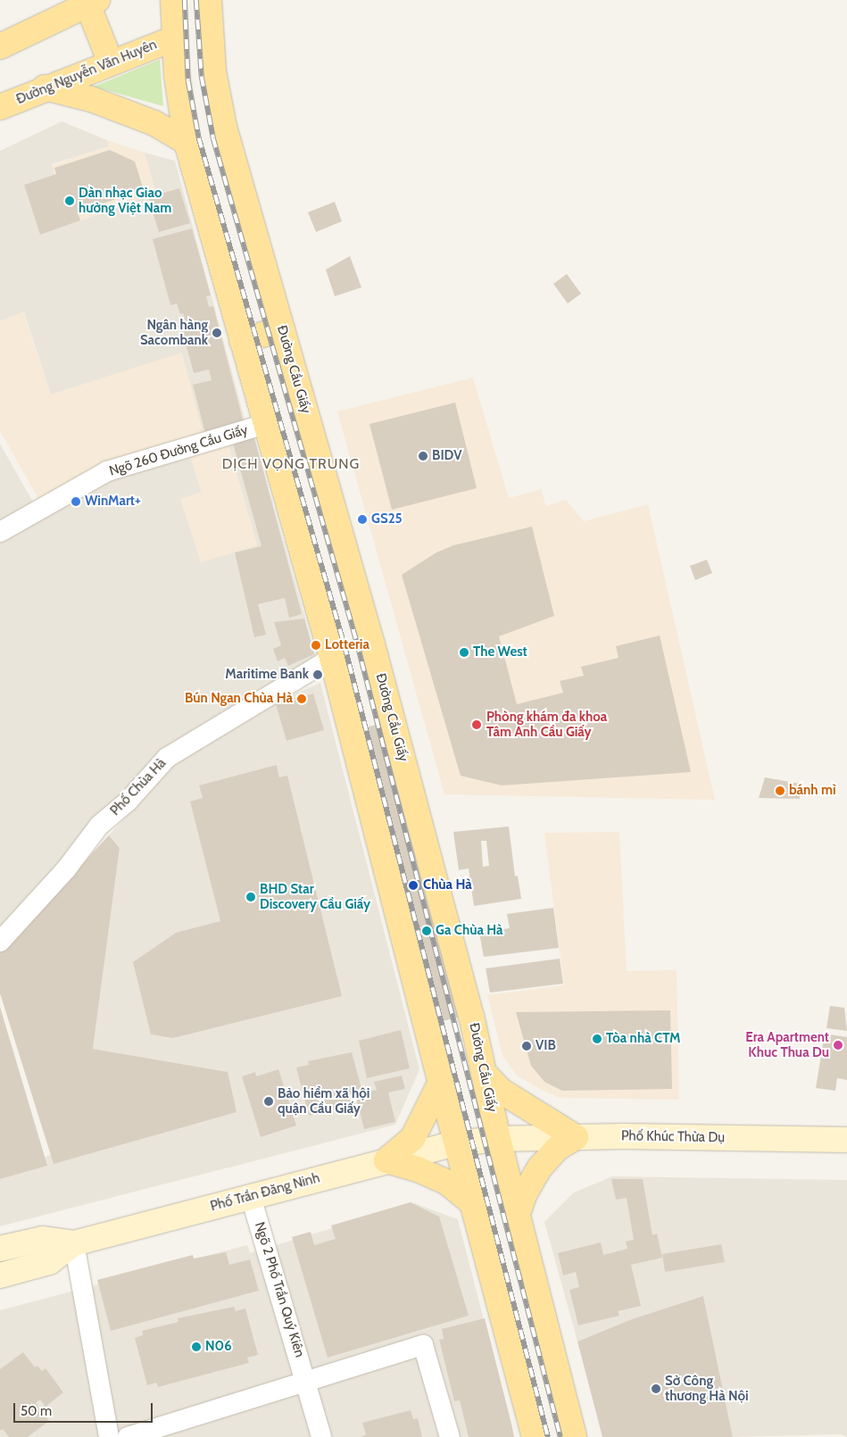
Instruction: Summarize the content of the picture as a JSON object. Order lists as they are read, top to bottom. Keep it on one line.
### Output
{"streets":{"main road":["Đường Nguyễn Văn Huyên","Đường Cầu Giấy"],"street":["Ngõ 260 Đường Cầu Giấy","Phố Chùa Hà","Phố Khúc Thừa Dụ","Phố Trần Đăng Ninh","Ngõ 2 Phố Trần Quý Kiên"]},"crossings":[["Đường Cầu Giấy","Phố Khúc Thừa Dụ"],["Phố Khúc Thừa Dụ","Phố Trần Đăng Ninh"],["Phố Trần Đăng Ninh","Ngõ 2 Phố Trần Quý Kiên"]],"districts":["DỊCH VỌNG TRUNG"],"places":["Dàn nhạc Giao hưởng Việt Nam","Ngân hàng Sacombank","BIDV","WinMart+","GS25","Lotteria","The West","Maritime Bank","Bún Ngan Chùa Hà","Phòng khám đa khoa Tâm Anh Cầu Giấy","bánh mì","Chùa Hà","BHD Star Discovery Cầu Giấy","Ga Chùa Hà","Tòa nhà CTM","Era Apartment Khuc Thua Du","VIB","Bảo hiểm xã hội quận Cầu Giấy","N06","Sở Công thương Hà Nội"],"scale_bar":"50 m"}
